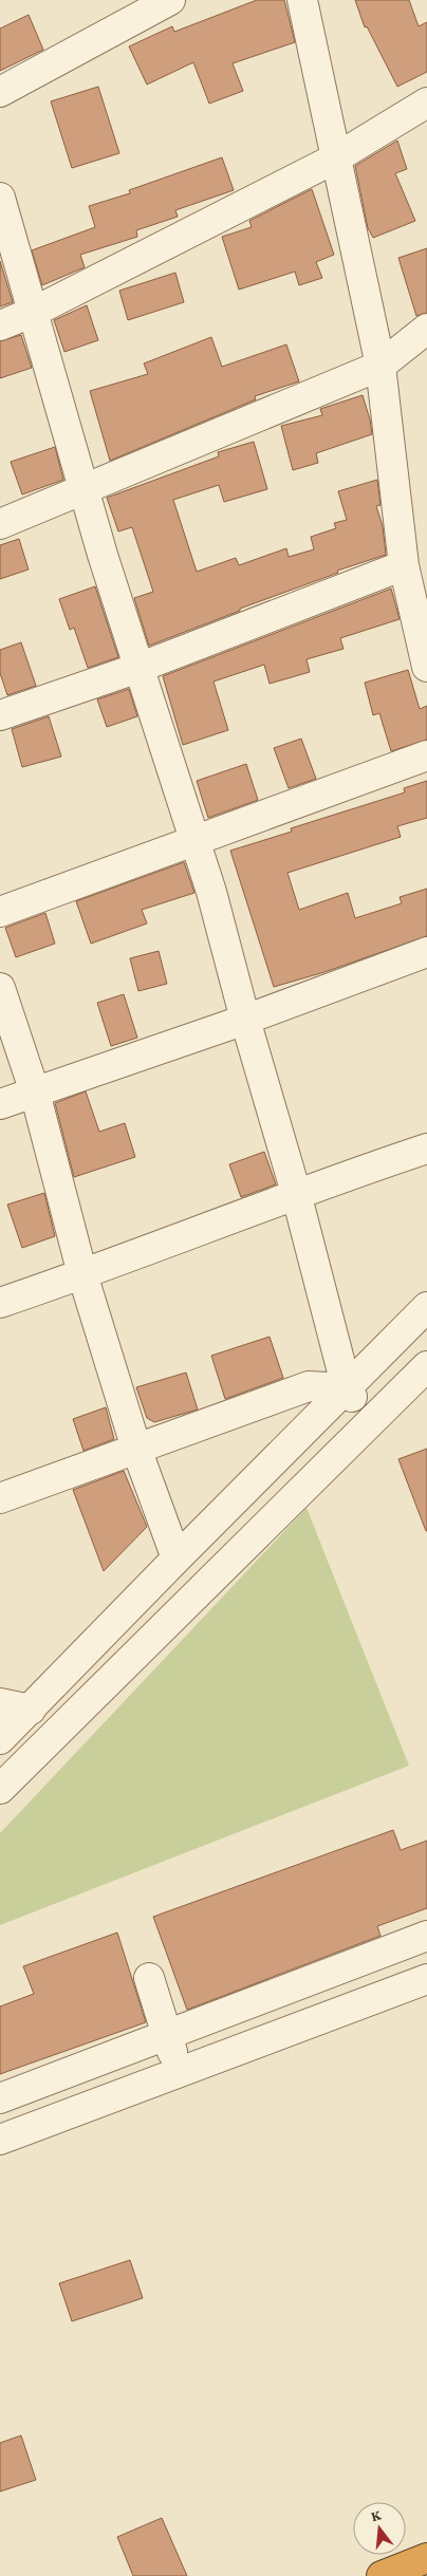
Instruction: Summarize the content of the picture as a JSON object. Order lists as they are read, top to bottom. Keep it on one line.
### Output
{"north":"top"}
